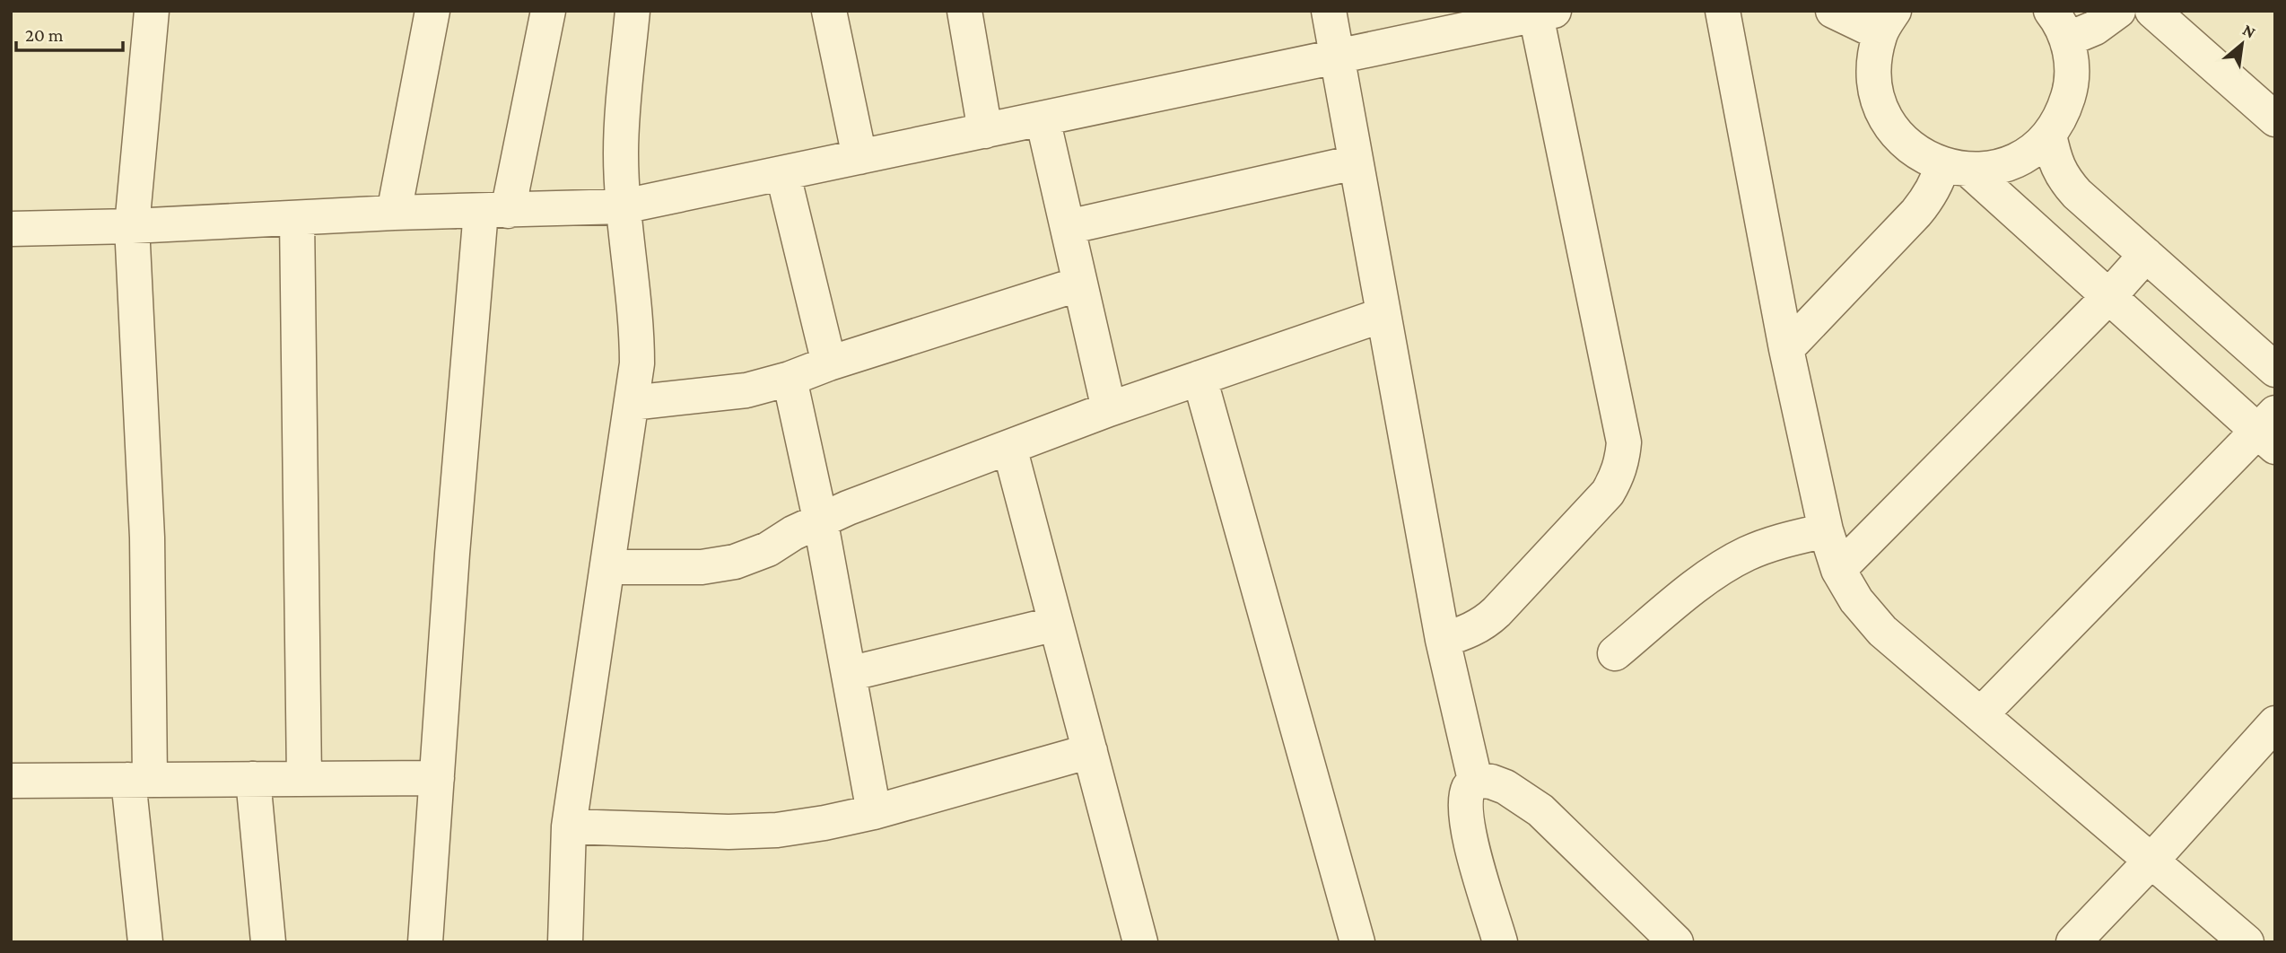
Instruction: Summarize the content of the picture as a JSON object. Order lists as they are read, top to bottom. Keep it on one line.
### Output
{"scale_bar":"20 m","north":"top right"}
